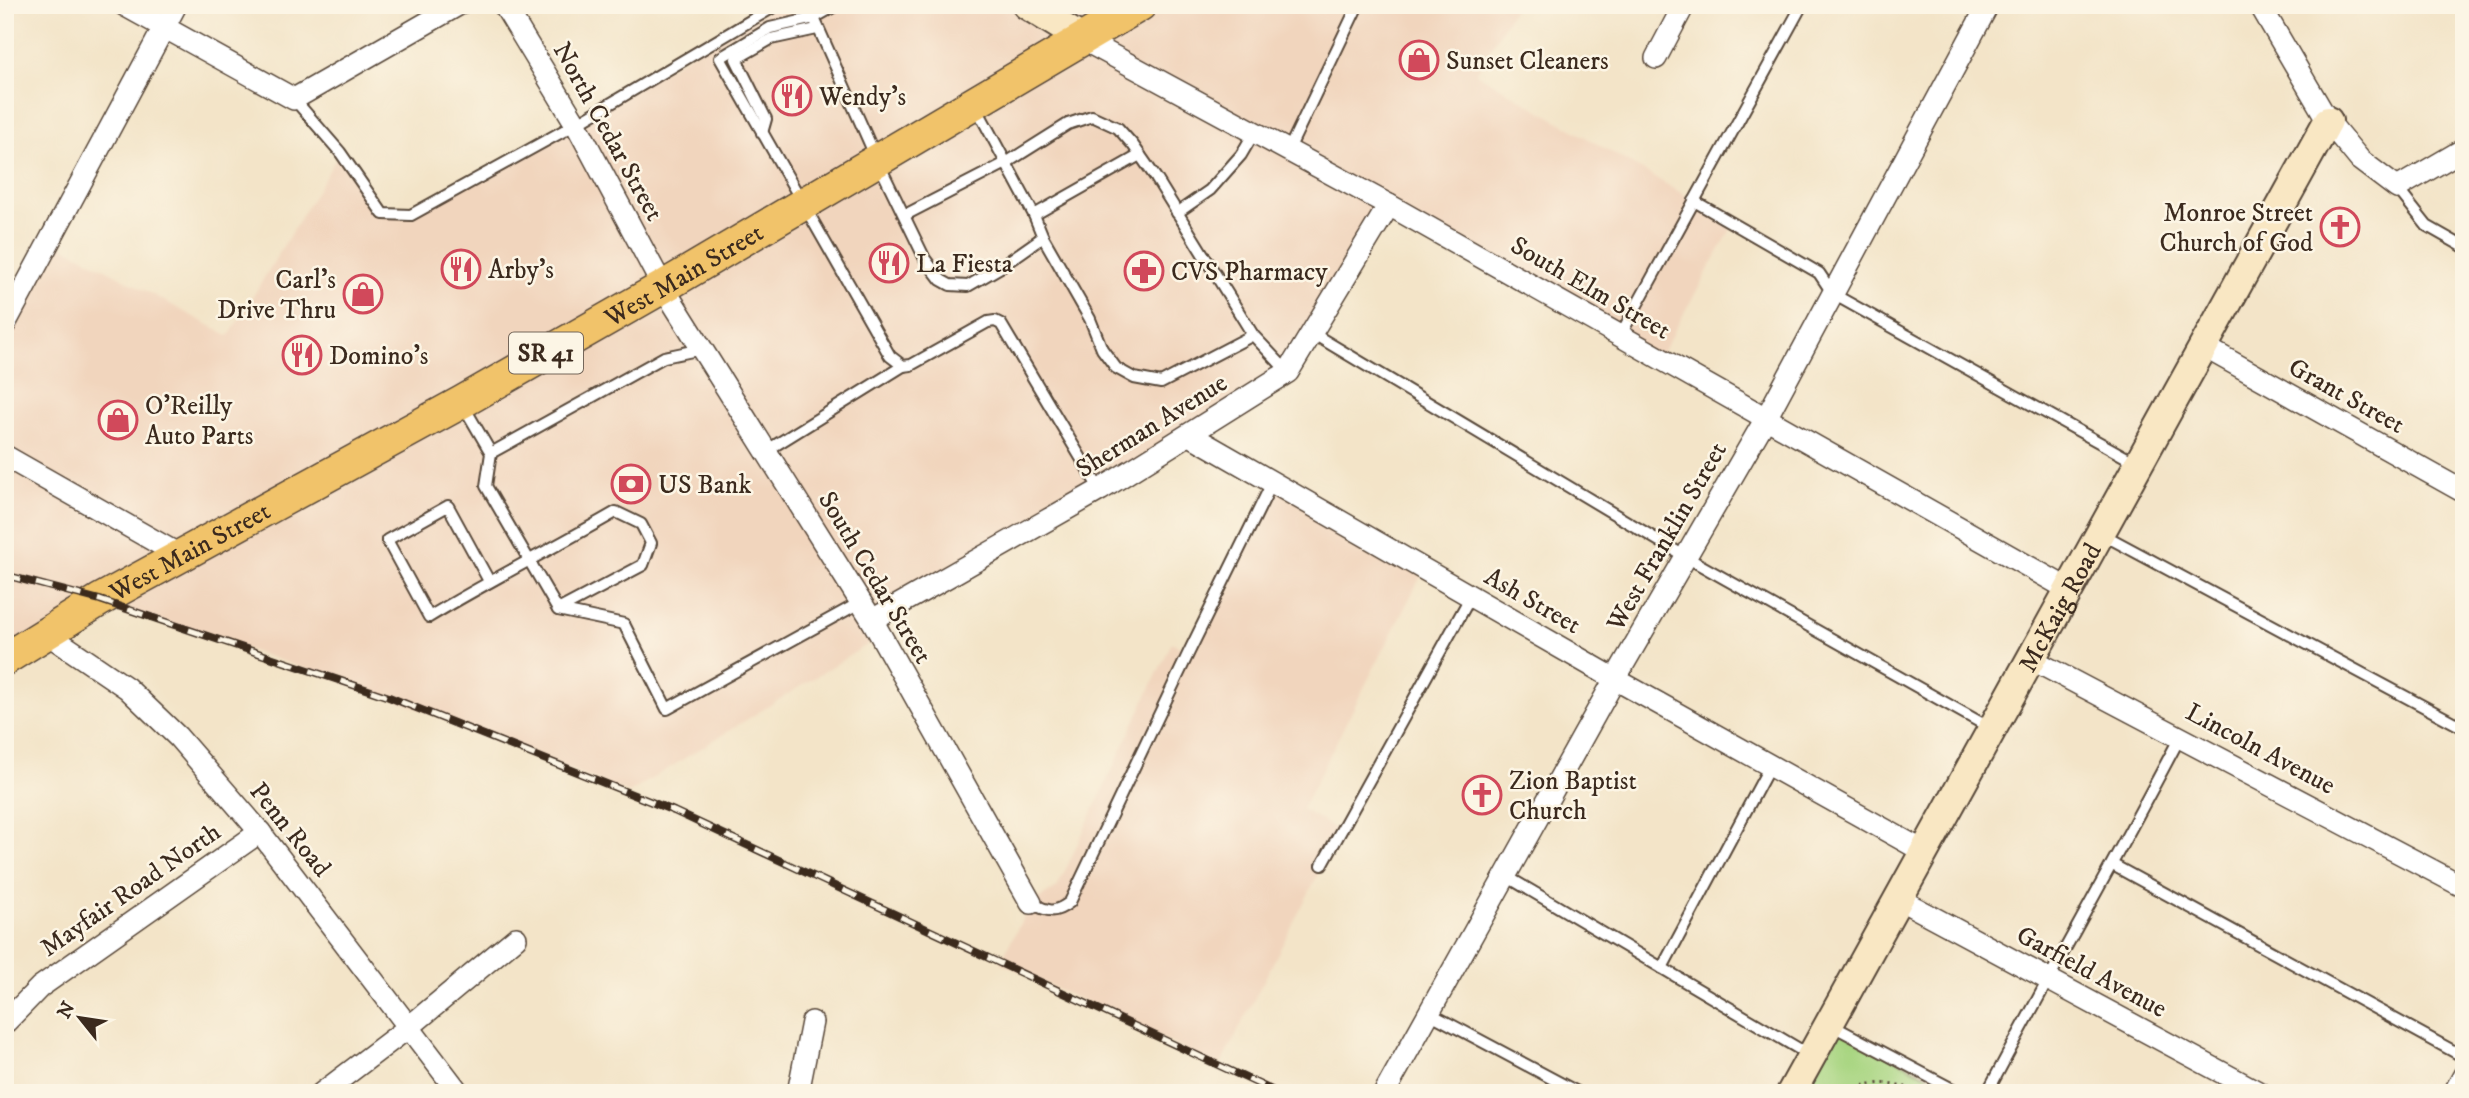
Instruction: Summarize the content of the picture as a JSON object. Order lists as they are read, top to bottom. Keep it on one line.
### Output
{"streets":{"main road":["West Main Street","SR 41"],"street":["North Cedar Street","South Elm Street","Grant Street","Sherman Avenue","West Franklin Street","South Cedar Street","Ash Street","McKaig Road","Lincoln Avenue","Penn Road","Mayfair Road North","Garfield Avenue"]},"crossings":[["North Cedar Street","West Main Street"],["North Cedar Street","South Cedar Street"],["West Main Street","South Elm Street"],["West Main Street","South Cedar Street"],["West Main Street","Penn Road"],["South Elm Street","Sherman Avenue"],["South Elm Street","West Franklin Street"],["South Elm Street","McKaig Road"],["Grant Street","McKaig Road"],["Sherman Avenue","South Cedar Street"],["Sherman Avenue","Ash Street"],["West Franklin Street","Ash Street"],["Ash Street","McKaig Road"],["McKaig Road","Lincoln Avenue"],["McKaig Road","Garfield Avenue"],["Penn Road","Mayfair Road North"]],"places":{"shop":["Sunset Cleaners","Carl’s Drive Thru","O'Reilly Auto Parts"],"restaurant":["Wendy's","La Fiesta","Arby's","Domino's"],"church":["Monroe Street Church of God","Zion Baptist Church"],"pharmacy":["CVS Pharmacy"],"bank":["US Bank"]},"north":"top left"}
